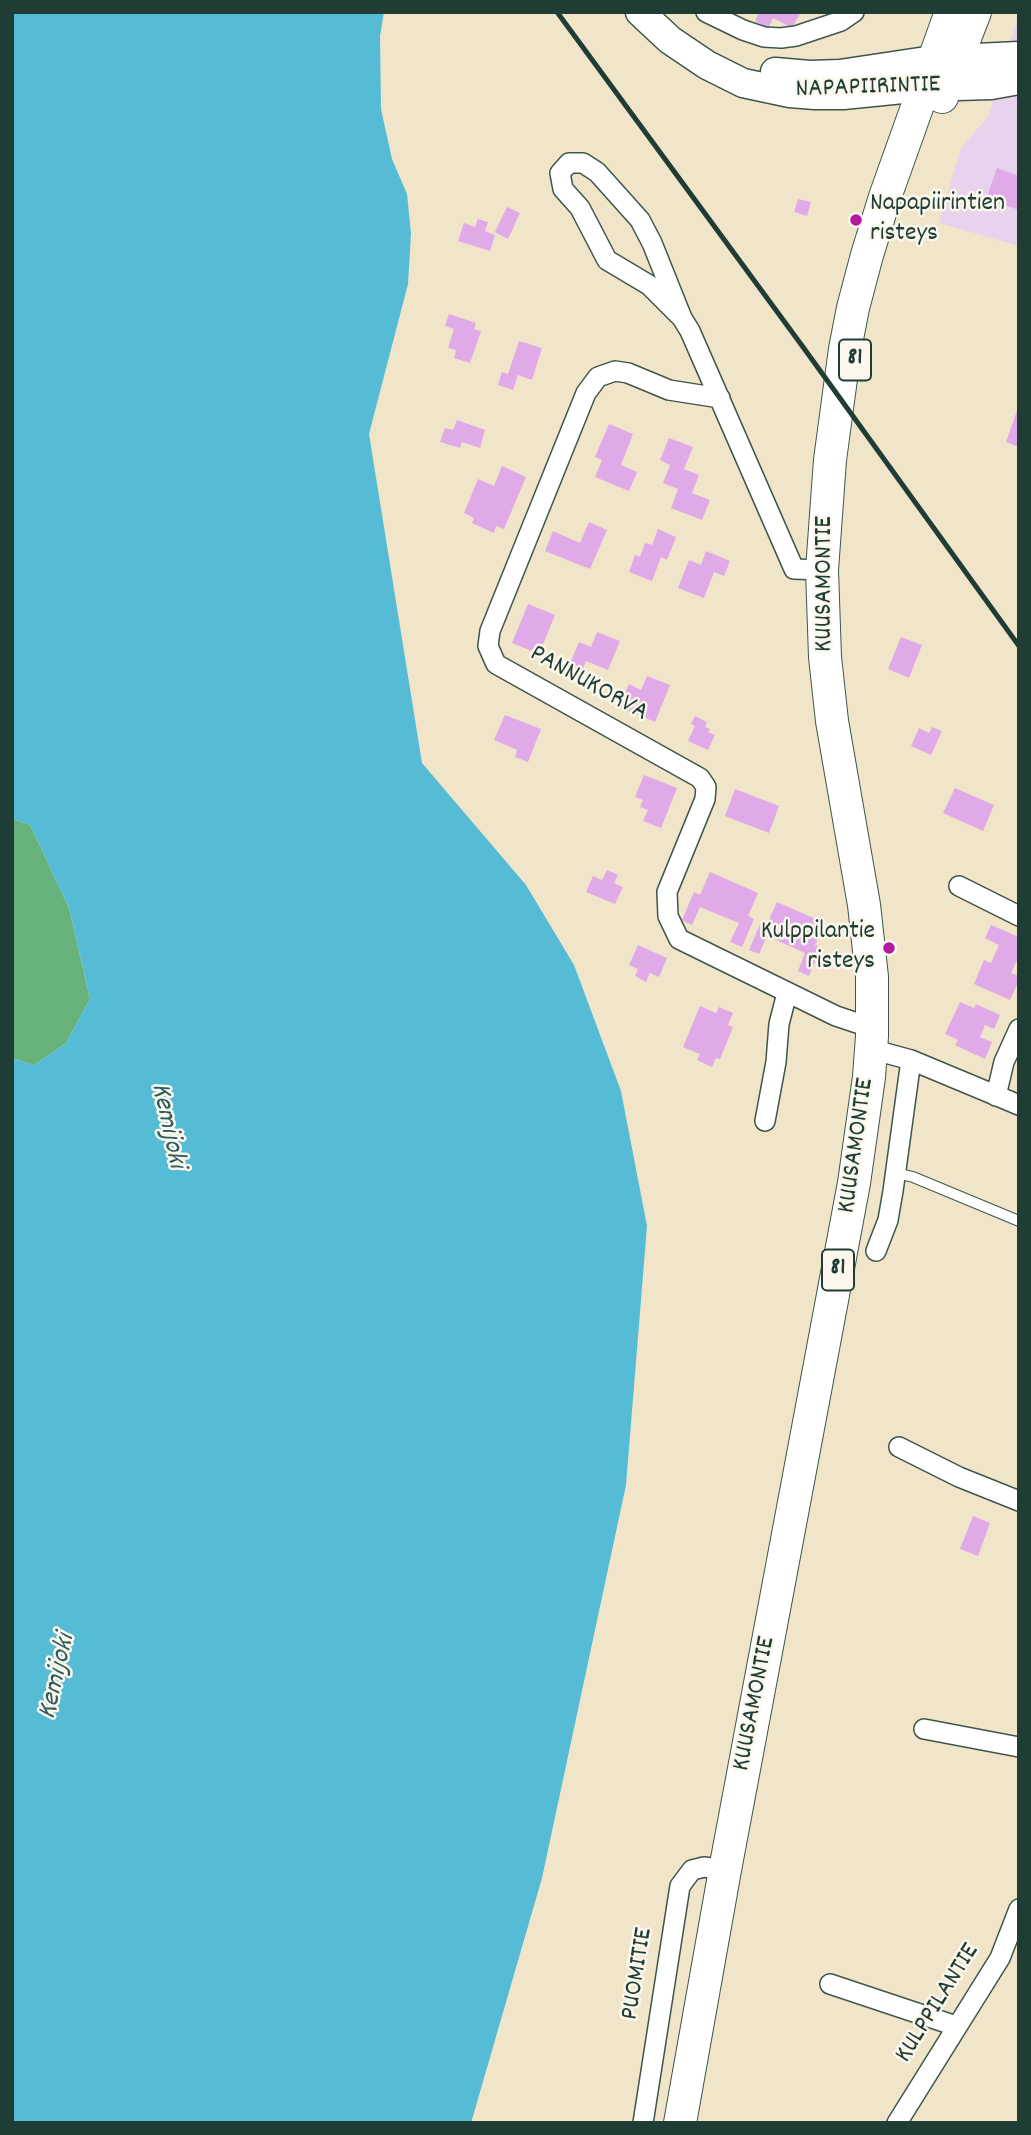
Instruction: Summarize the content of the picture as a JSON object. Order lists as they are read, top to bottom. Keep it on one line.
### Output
{"streets":{"main road":["NAPAPIIRINTIE","81","KUUSAMONTIE"],"street":["PANNUKORVA","PUOMITIE","KULPPILANTIE"]},"crossings":[["NAPAPIIRINTIE","KUUSAMONTIE"],["KUUSAMONTIE","PANNUKORVA"],["KUUSAMONTIE","PUOMITIE"]],"water":["Kemijoki"],"places":["Napapiirintien risteys","Kulppilantie risteys"]}
